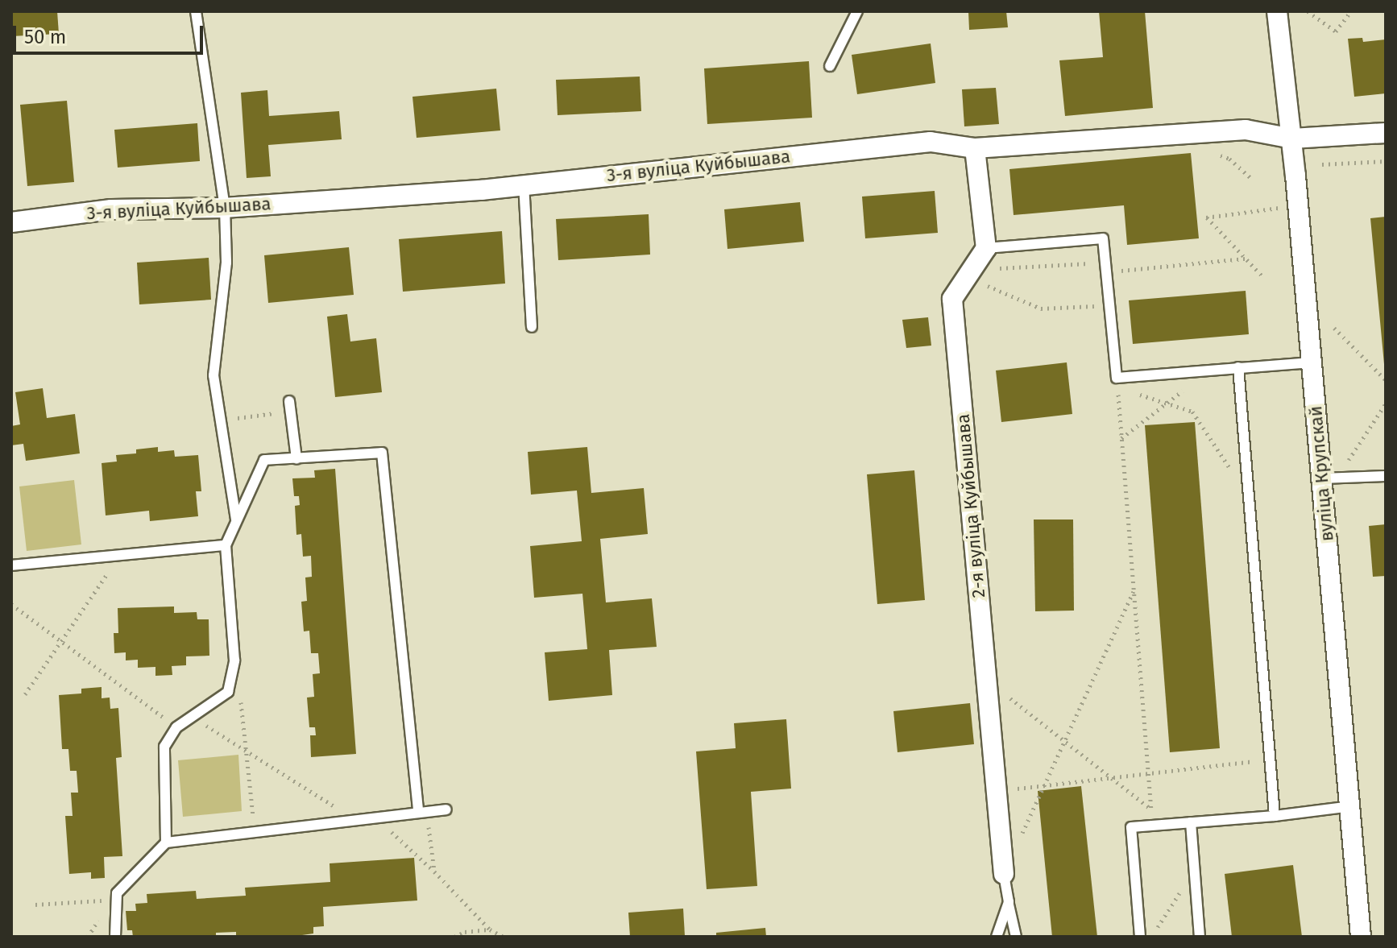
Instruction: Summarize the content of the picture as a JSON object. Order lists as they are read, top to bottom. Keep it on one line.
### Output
{"streets":{"street":["3-я вуліца Куйбышава","вуліца Крупскай","2-я вуліца Куйбышава"]},"crossings":[["3-я вуліца Куйбышава","вуліца Крупскай"]],"scale_bar":"50 m"}
